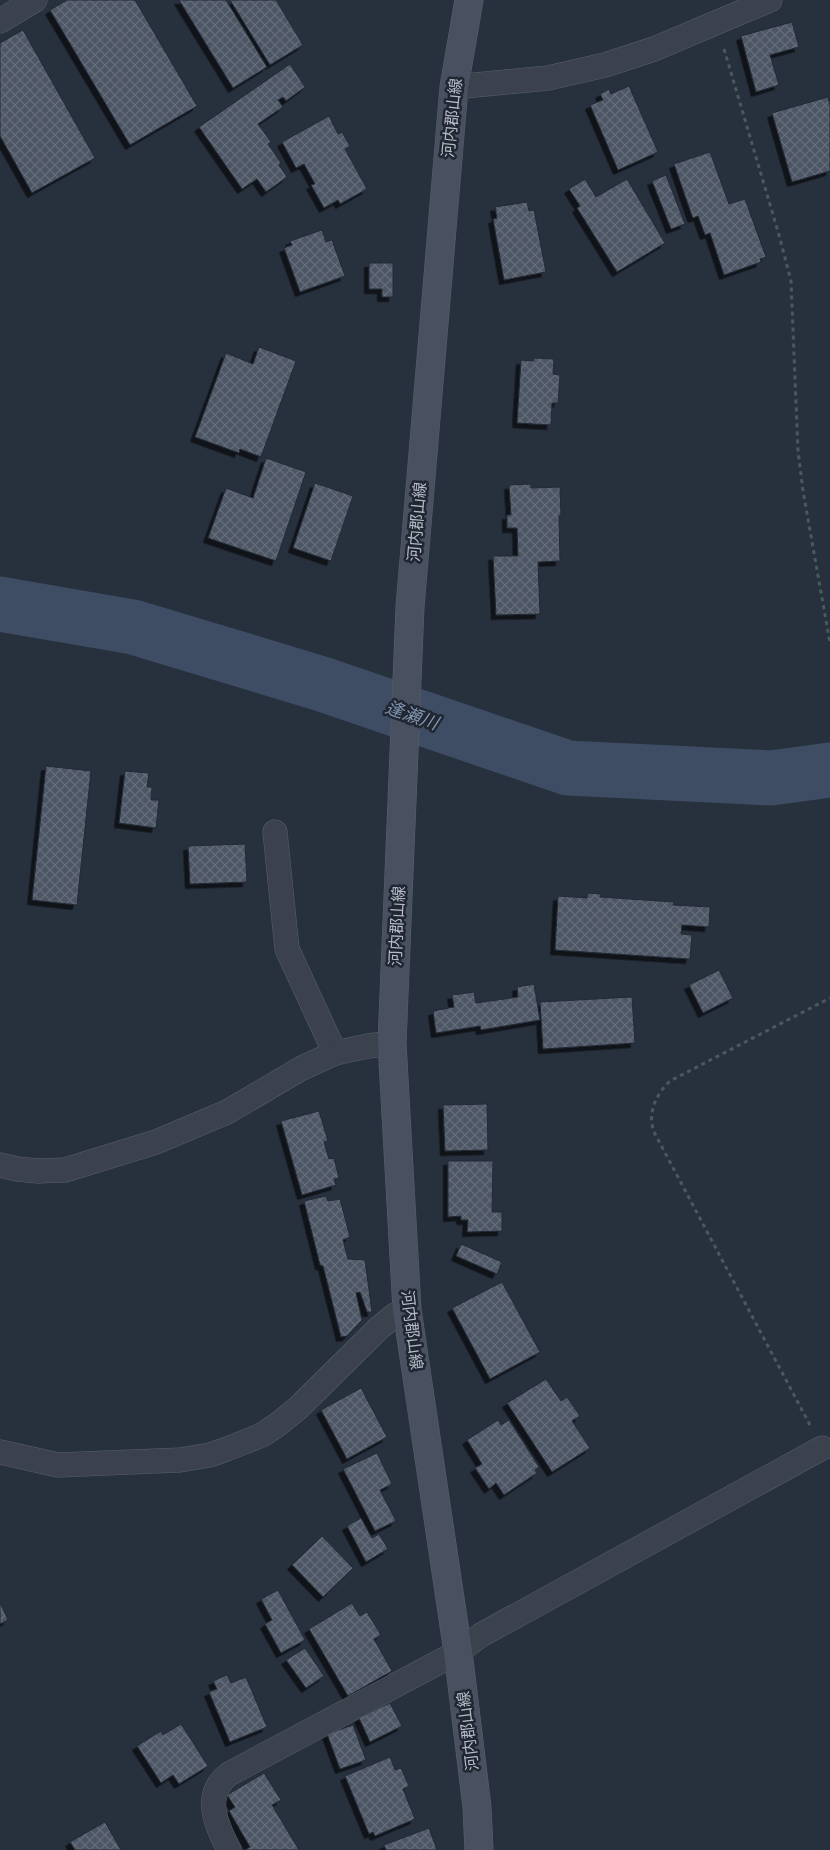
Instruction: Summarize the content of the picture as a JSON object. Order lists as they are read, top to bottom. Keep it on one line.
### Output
{"streets":{"main road":["河内郡山線"]},"water":["逢瀬川"]}
